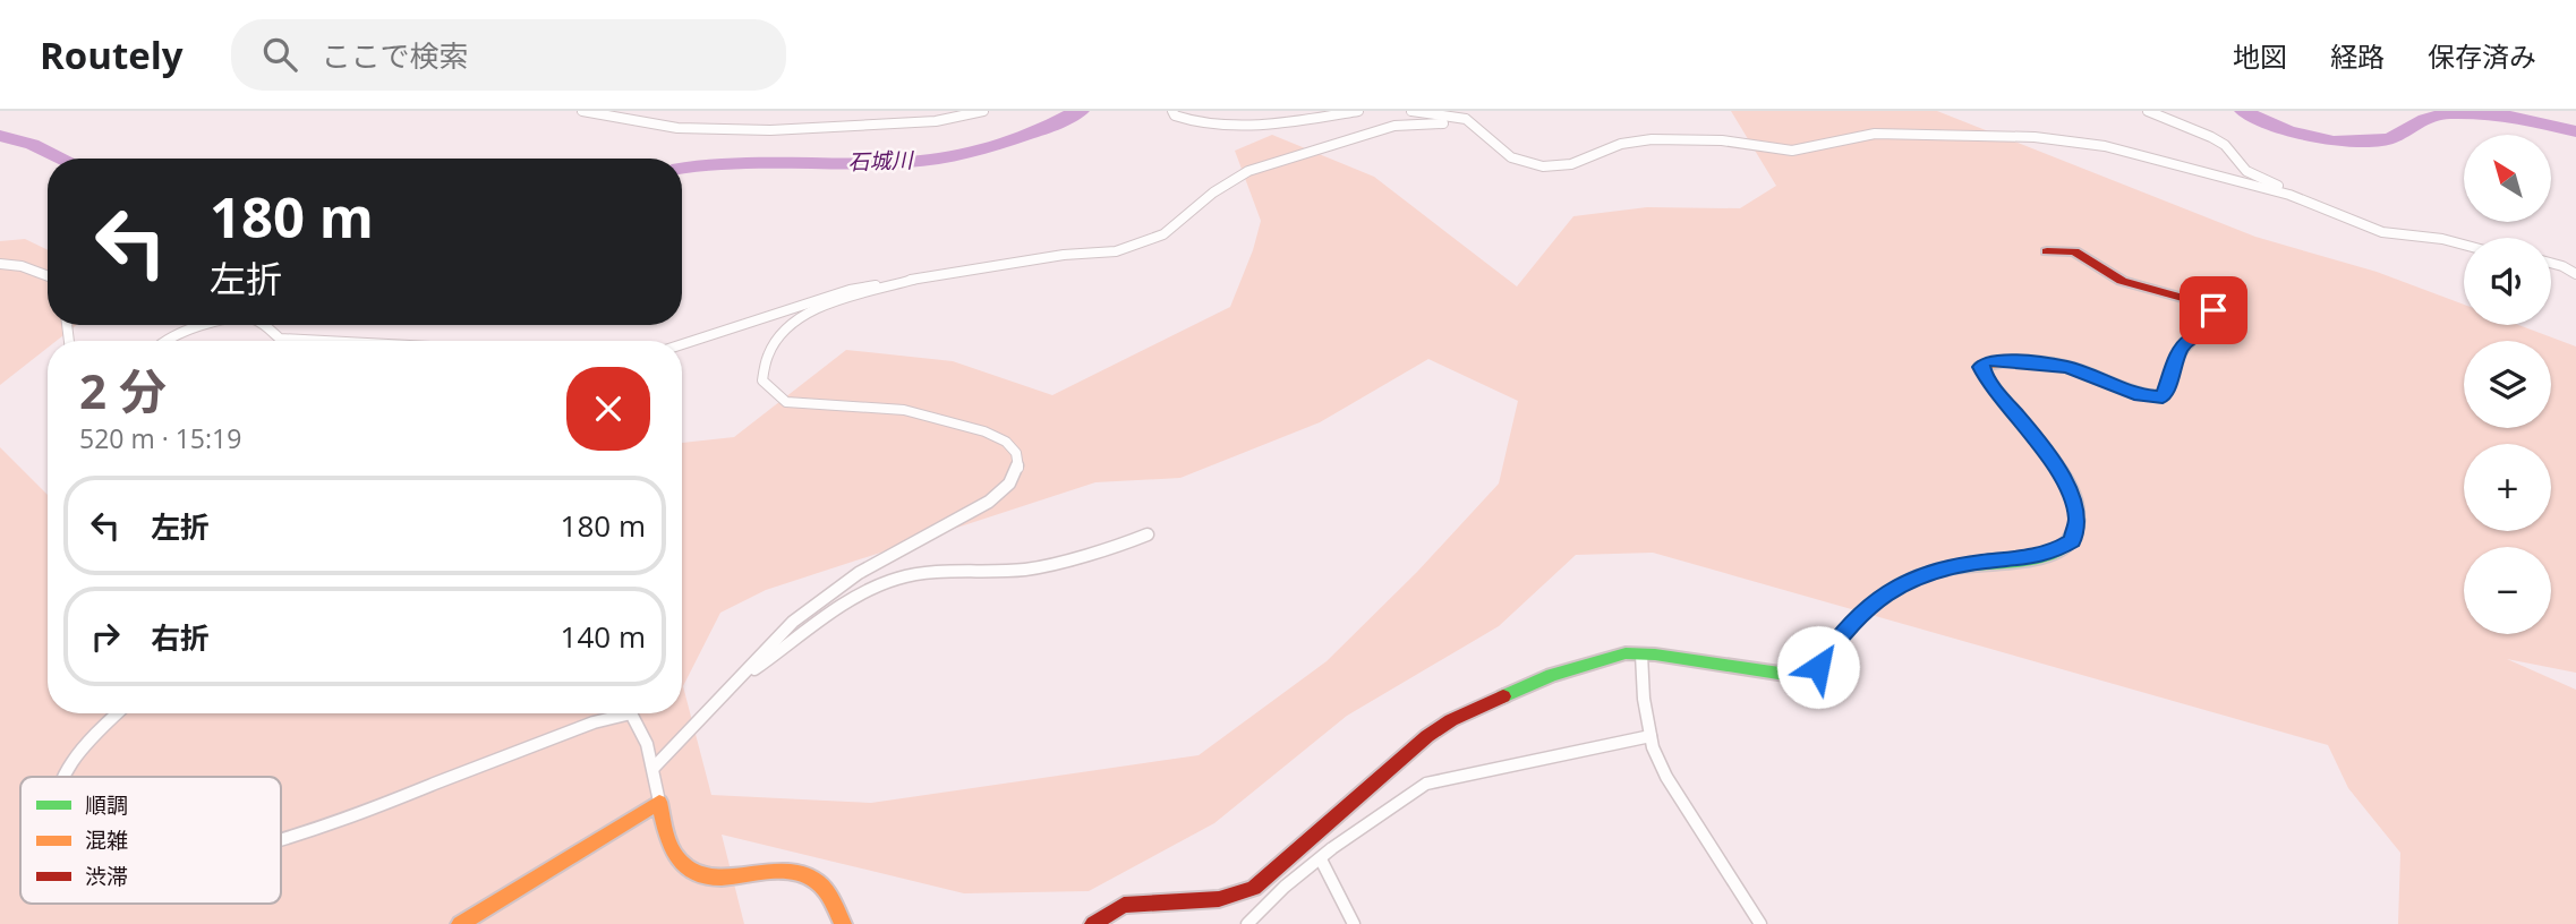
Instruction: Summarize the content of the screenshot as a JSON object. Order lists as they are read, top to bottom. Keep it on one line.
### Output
{"water":["石城川"],"legend":["順調","混雑","渋滞"],"north":"top left","page":{"header":"Routely","search":"ここで検索","nav":["地図","経路","保存済み"],"map_buttons":["+","−"],"turn":["180 m","左折"],"heading":["2 分","520 m · 15:19"],"list":[{"name":"左折","value":"180 m"},{"name":"右折","value":"140 m"}]}}
